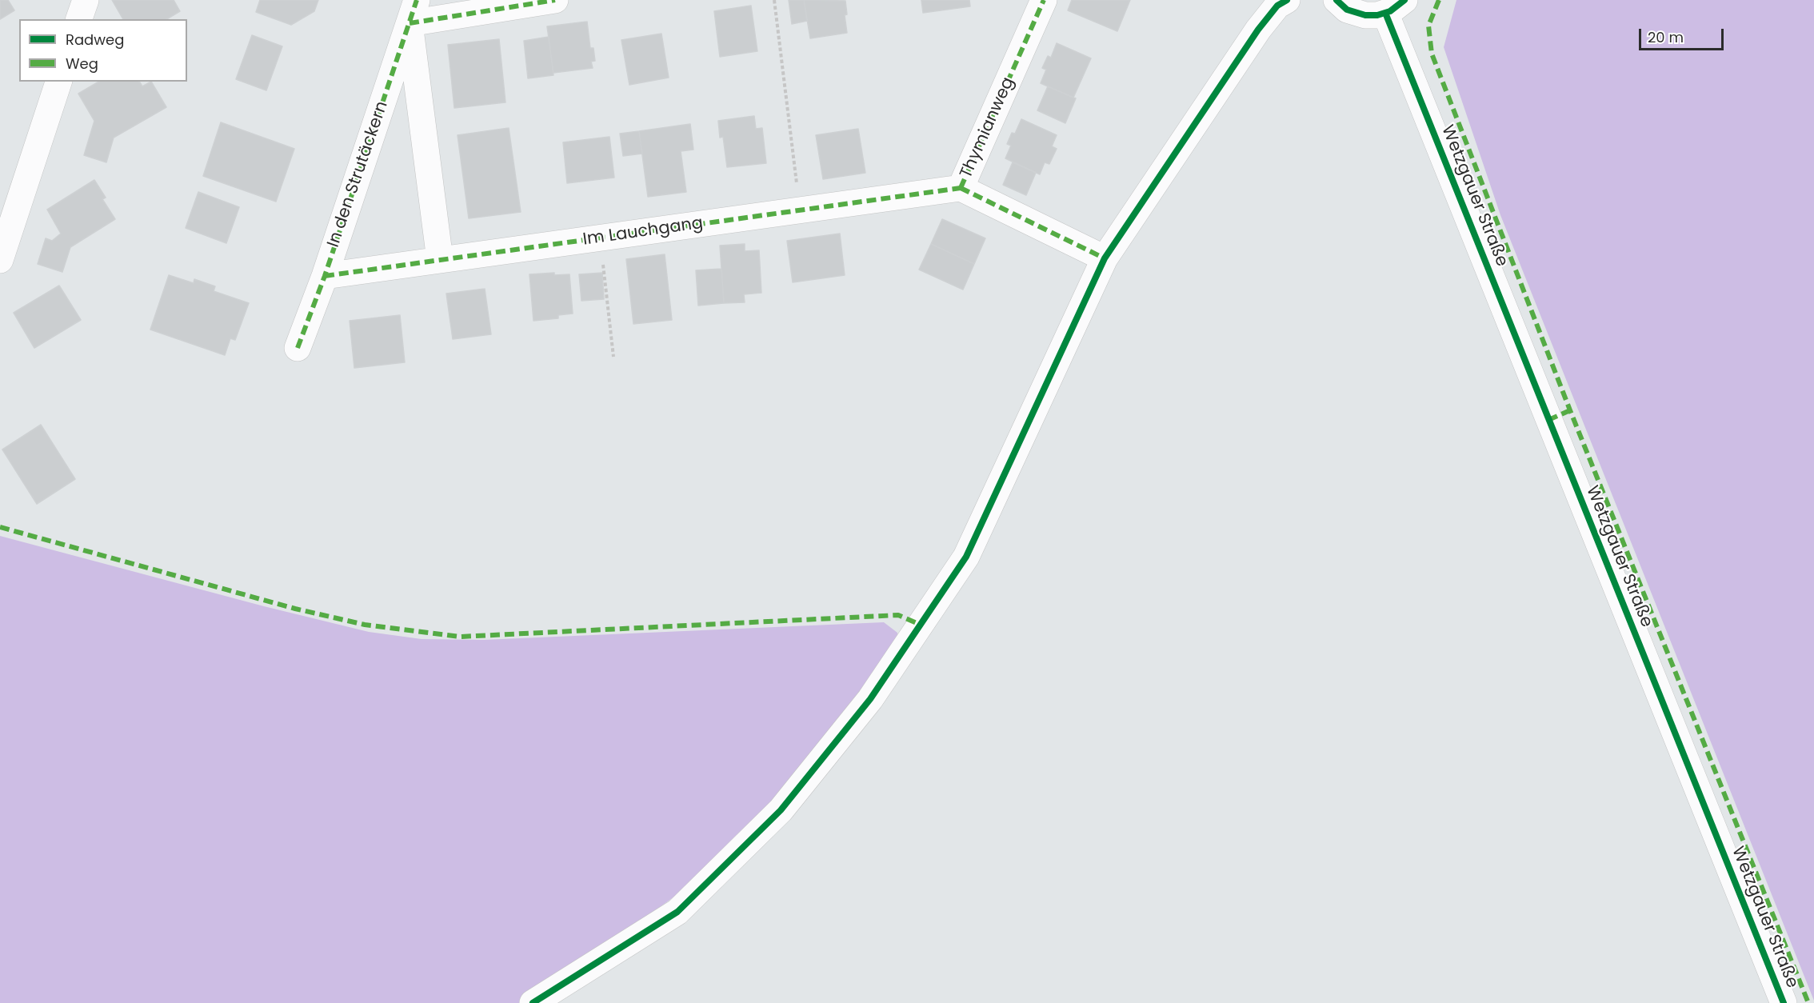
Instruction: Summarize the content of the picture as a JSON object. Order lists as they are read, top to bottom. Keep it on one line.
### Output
{"streets":{"street":["Thymianweg","In den Strutäckern","Wetzgauer Straße","Im Lauchgang"]},"crossings":[["Thymianweg","Im Lauchgang"],["In den Strutäckern","Im Lauchgang"]],"legend":["Radweg","Weg"],"scale_bar":"20 m"}
